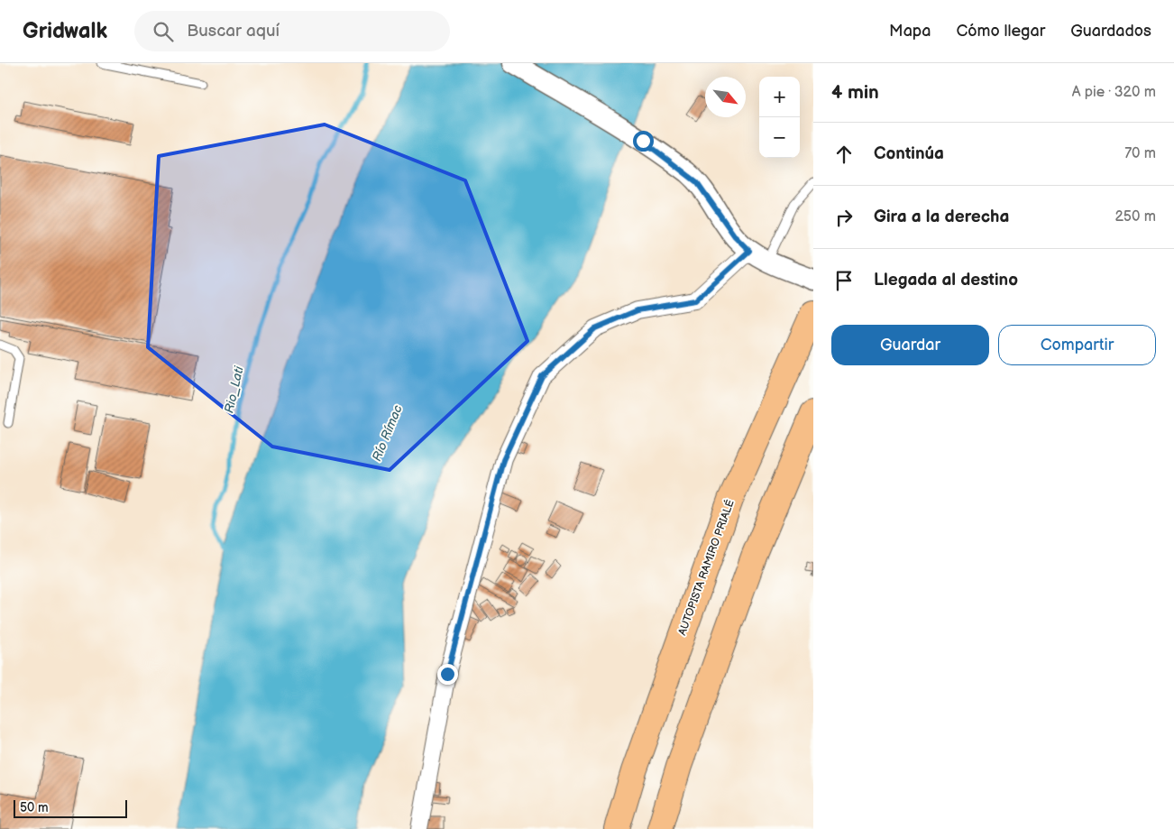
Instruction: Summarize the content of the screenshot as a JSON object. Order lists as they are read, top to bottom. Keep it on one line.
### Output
{"streets":{"highway":["AUTOPISTA RAMIRO PRIALÉ"]},"water":["Rio_Lati","Río Rímac"],"scale_bar":"50 m","north":"bottom right","page":{"header":"Gridwalk","search":"Buscar aquí","nav":["Mapa","Cómo llegar","Guardados"],"heading":["4 min","A pie · 320 m"],"map_buttons":["+","−"],"list":[["Continúa","70 m"],["Gira a la derecha","250 m"],"Llegada al destino"],"buttons":["Guardar","Compartir"],"scale":"50 m"}}
